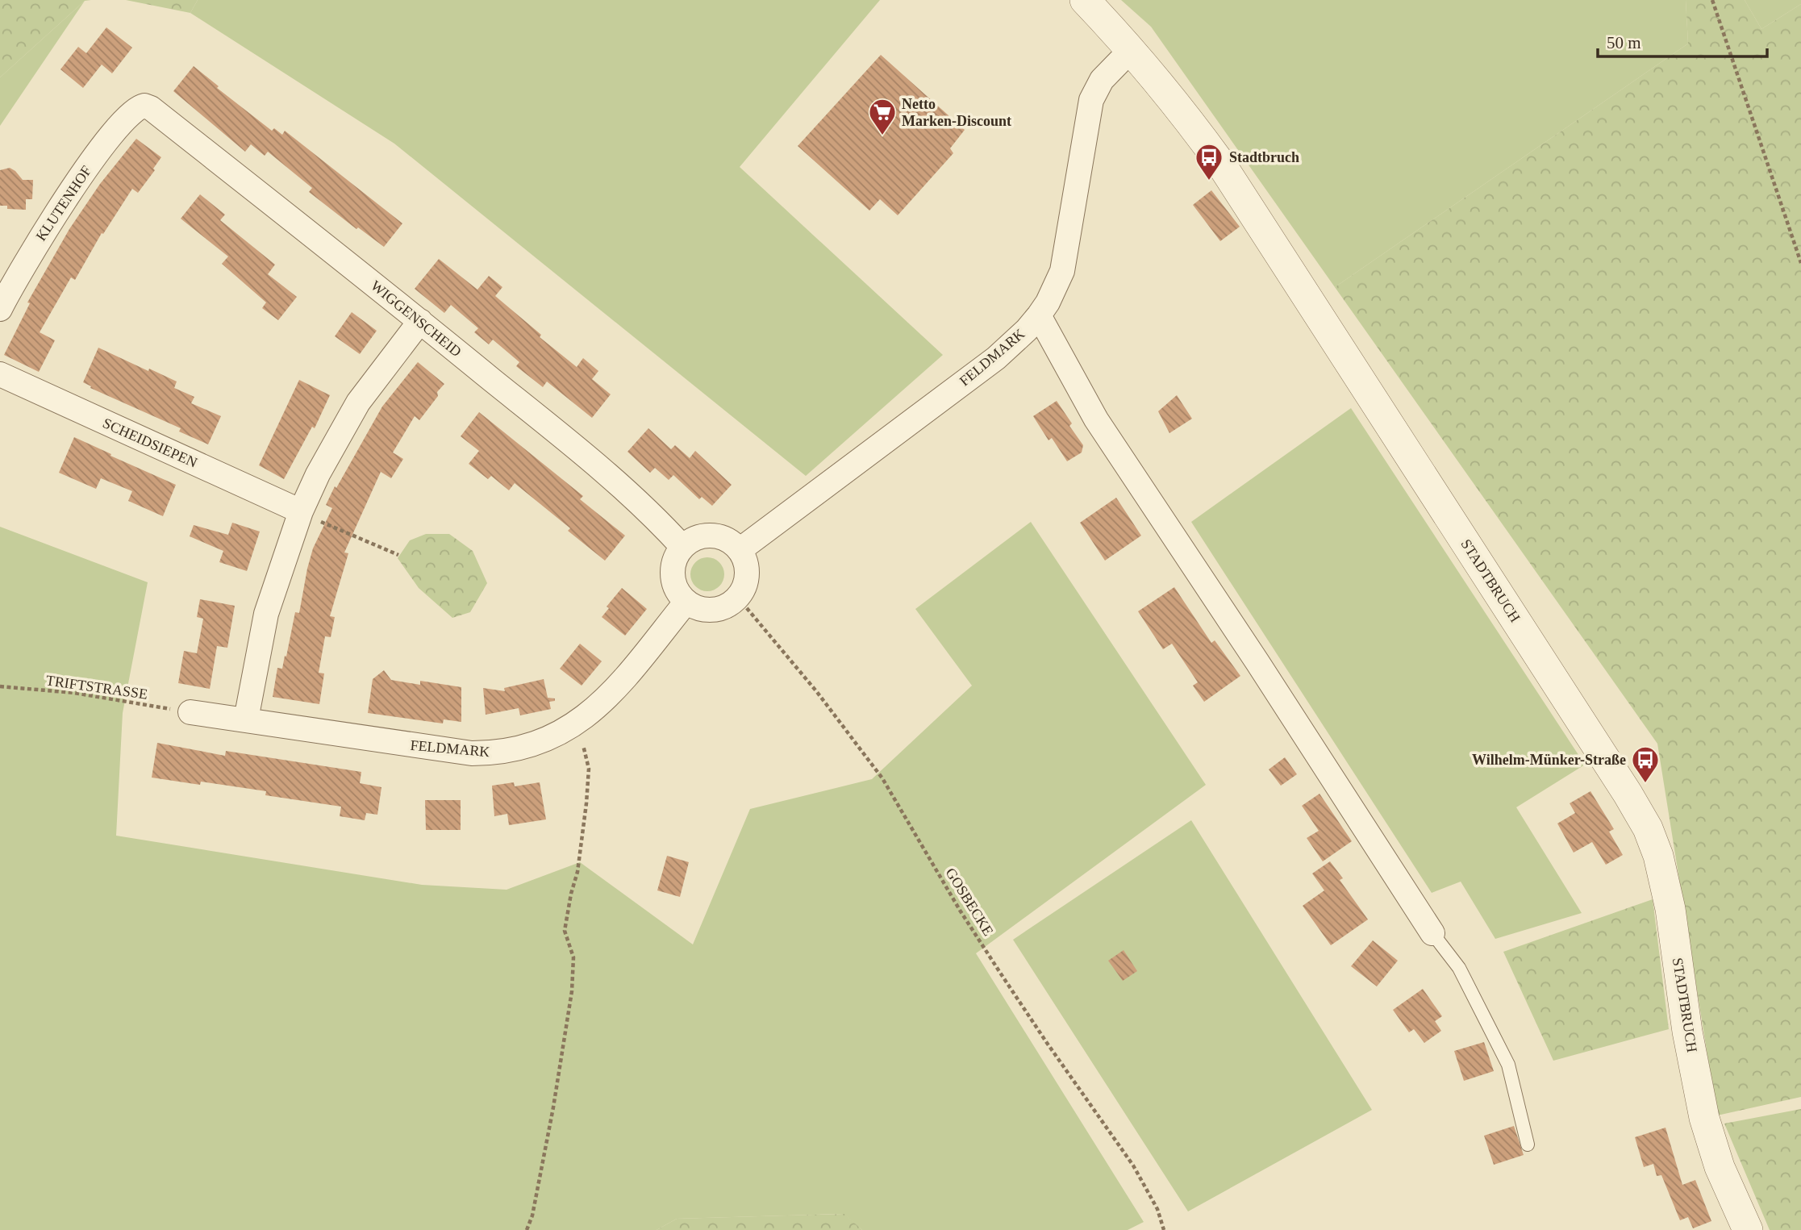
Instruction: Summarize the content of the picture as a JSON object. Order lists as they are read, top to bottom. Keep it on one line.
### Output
{"streets":{"street":["KLUTENHOF","WIGGENSCHEID","FELDMARK","SCHEIDSIEPEN","STADTBRUCH"],"path":["TRIFTSTRASSE","GOSBECKE"]},"crossings":[["KLUTENHOF","WIGGENSCHEID"],["WIGGENSCHEID","FELDMARK"],["WIGGENSCHEID","GOSBECKE"],["FELDMARK","STADTBRUCH"],["FELDMARK","TRIFTSTRASSE"],["FELDMARK","GOSBECKE"]],"places":{"supermarket":["Netto Marken-Discount"],"bus stop":["Stadtbruch","Wilhelm-Münker-Straße"]},"scale_bar":"50 m"}
